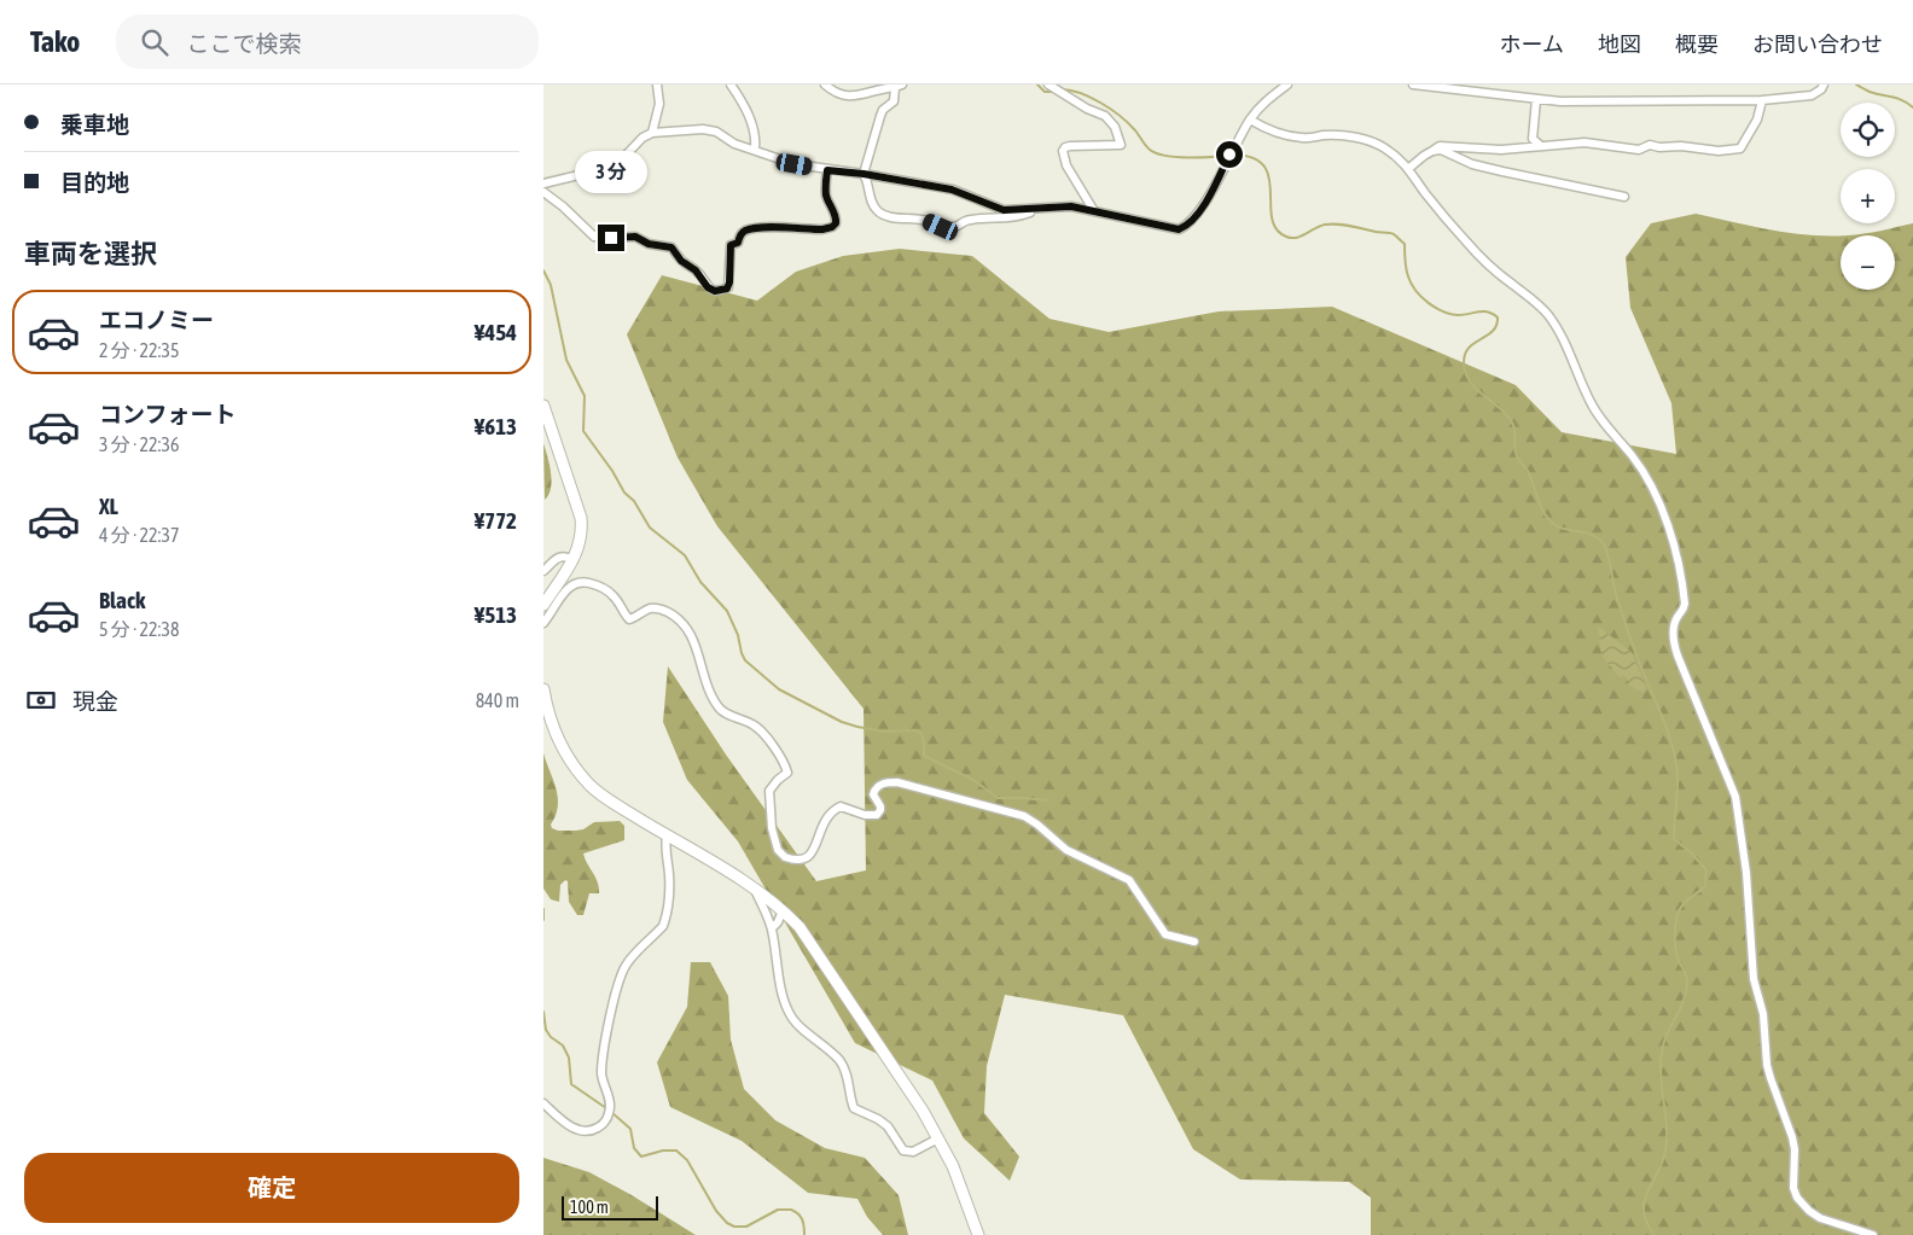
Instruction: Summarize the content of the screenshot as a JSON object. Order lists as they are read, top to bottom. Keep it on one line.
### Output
{"scale_bar":"100 m","page":{"header":"Tako","search":"ここで検索","nav":["ホーム","地図","概要","お問い合わせ"],"banner":["乗車地","目的地"],"map_buttons":["+","−"],"bubble":"3 分","heading":"車両を選択","list":[{"name":"エコノミー","note":"2 分 · 22:35","value":"¥454"},{"name":"コンフォート","note":"3 分 · 22:36","value":"¥613"},{"name":"XL","note":"4 分 · 22:37","value":"¥772"},{"name":"Black","note":"5 分 · 22:38","value":"¥513"}],"pay":["現金","840 m"],"buttons":"確定","scale":"100 m"}}
